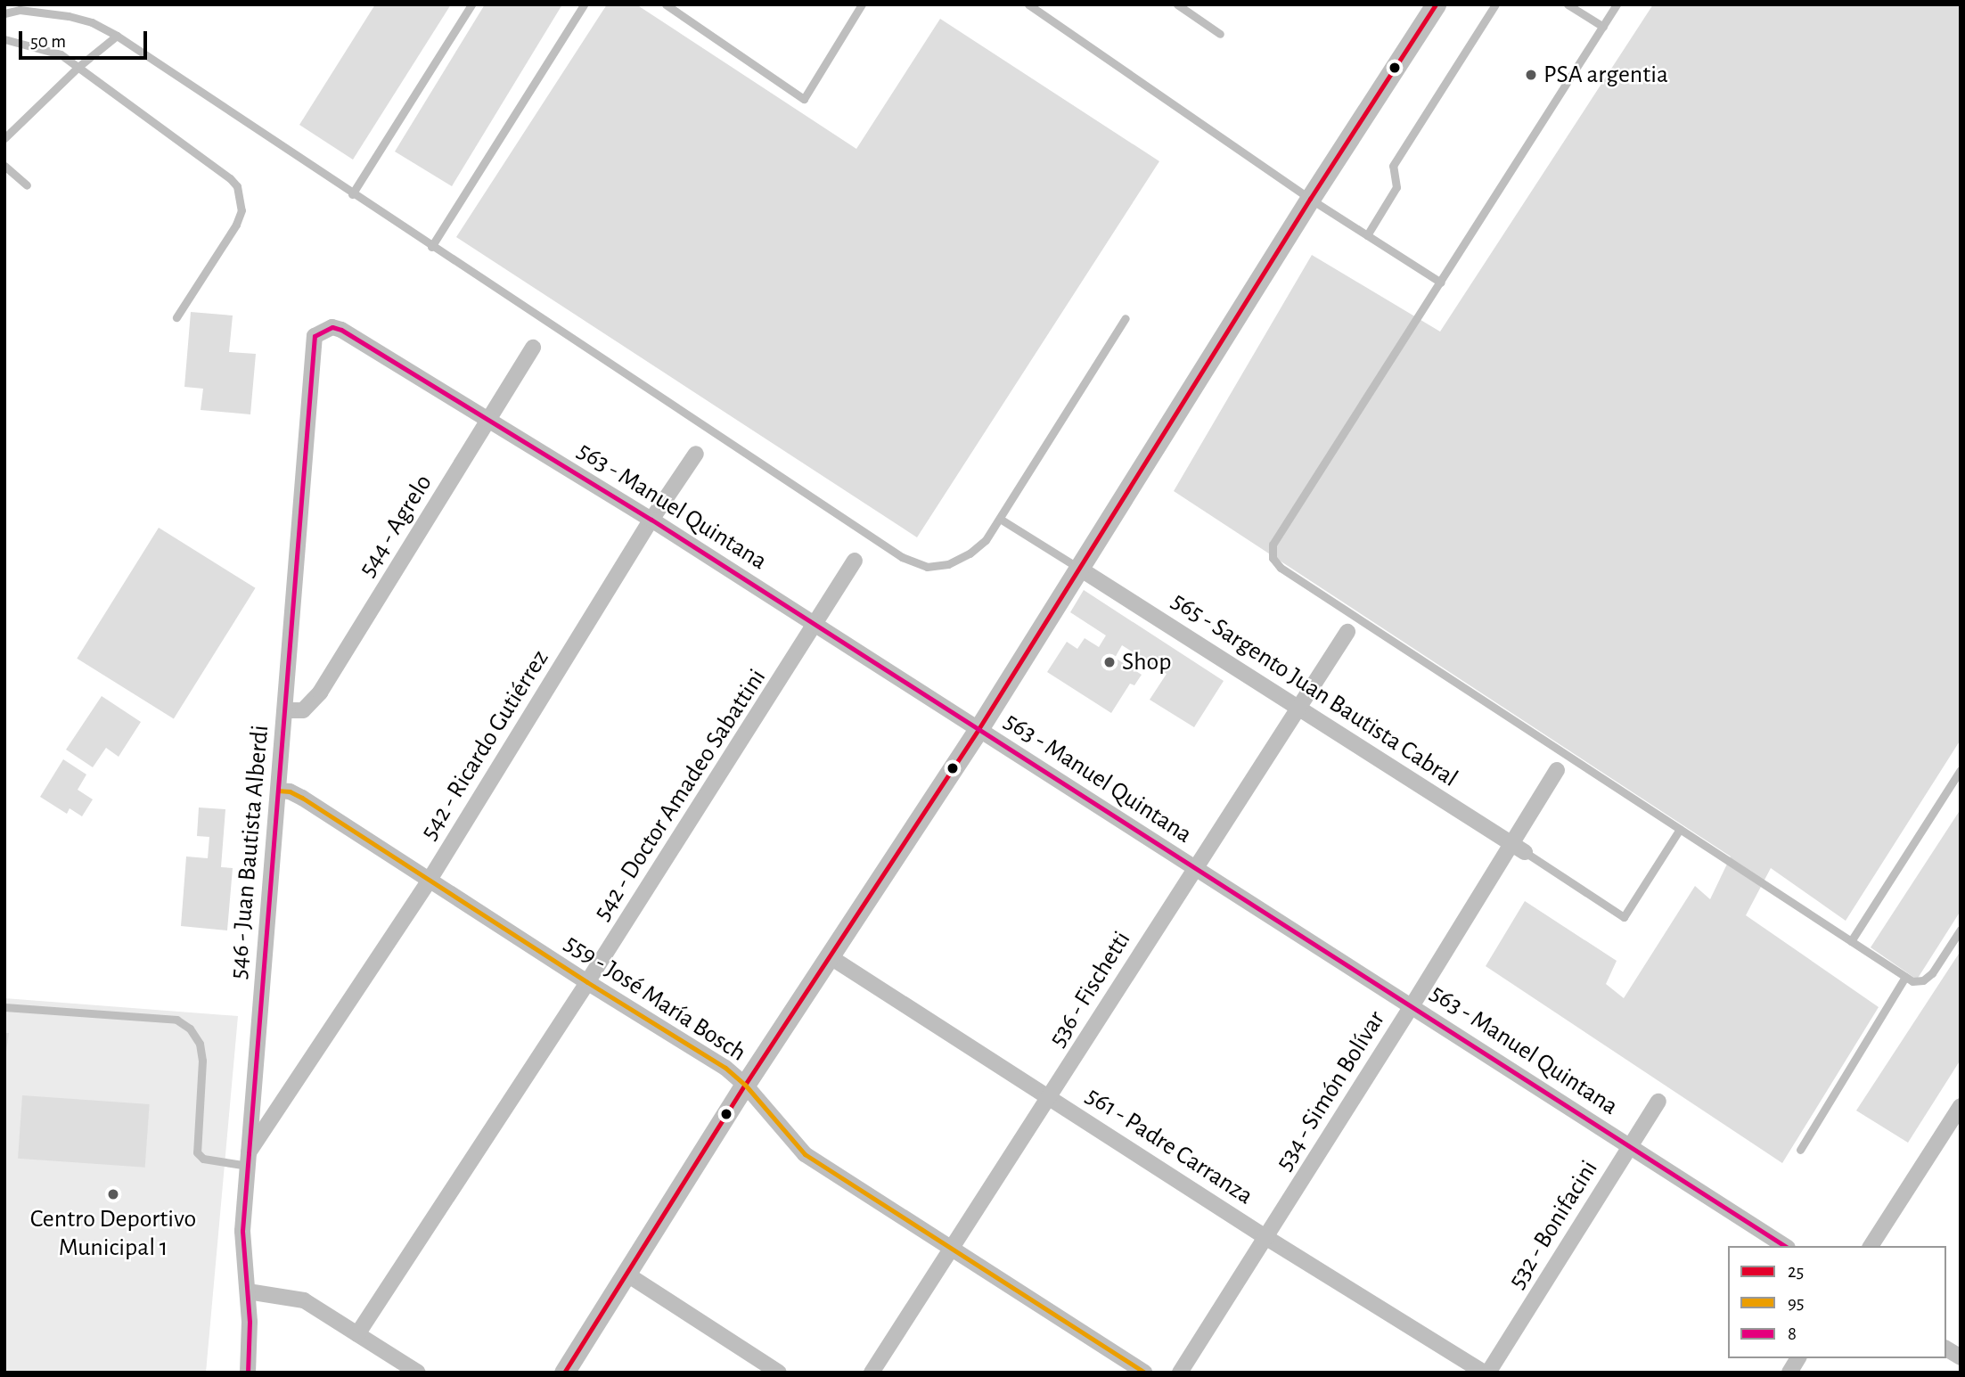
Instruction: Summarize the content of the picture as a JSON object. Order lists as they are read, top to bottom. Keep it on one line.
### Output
{"streets":{"street":["563 - Manuel Quintana","544 - Agrelo","565 - Sargento Juan Bautista Cabral","542 - Ricardo Gutiérrez","542 - Doctor Amadeo Sabattini","546 - Juan Bautista Alberdi","536 - Fischetti","559 - José María Bosch","534 - Simón Bolívar","561 - Padre Carranza","532 - Bonifacini"]},"crossings":[["563 - Manuel Quintana","544 - Agrelo"],["563 - Manuel Quintana","542 - Ricardo Gutiérrez"],["563 - Manuel Quintana","542 - Doctor Amadeo Sabattini"],["563 - Manuel Quintana","546 - Juan Bautista Alberdi"],["563 - Manuel Quintana","536 - Fischetti"],["563 - Manuel Quintana","534 - Simón Bolívar"],["563 - Manuel Quintana","532 - Bonifacini"],["544 - Agrelo","546 - Juan Bautista Alberdi"],["565 - Sargento Juan Bautista Cabral","536 - Fischetti"],["565 - Sargento Juan Bautista Cabral","534 - Simón Bolívar"],["542 - Ricardo Gutiérrez","546 - Juan Bautista Alberdi"],["542 - Ricardo Gutiérrez","559 - José María Bosch"],["542 - Doctor Amadeo Sabattini","559 - José María Bosch"],["546 - Juan Bautista Alberdi","559 - José María Bosch"],["536 - Fischetti","559 - José María Bosch"],["536 - Fischetti","561 - Padre Carranza"],["534 - Simón Bolívar","561 - Padre Carranza"],["561 - Padre Carranza","532 - Bonifacini"]],"places":["PSA argentia","Shop","Centro Deportivo Municipal 1"],"lines":["transit line 25","transit line 8","transit line 95"],"legend":["25","95","8"],"scale_bar":"50 m"}
